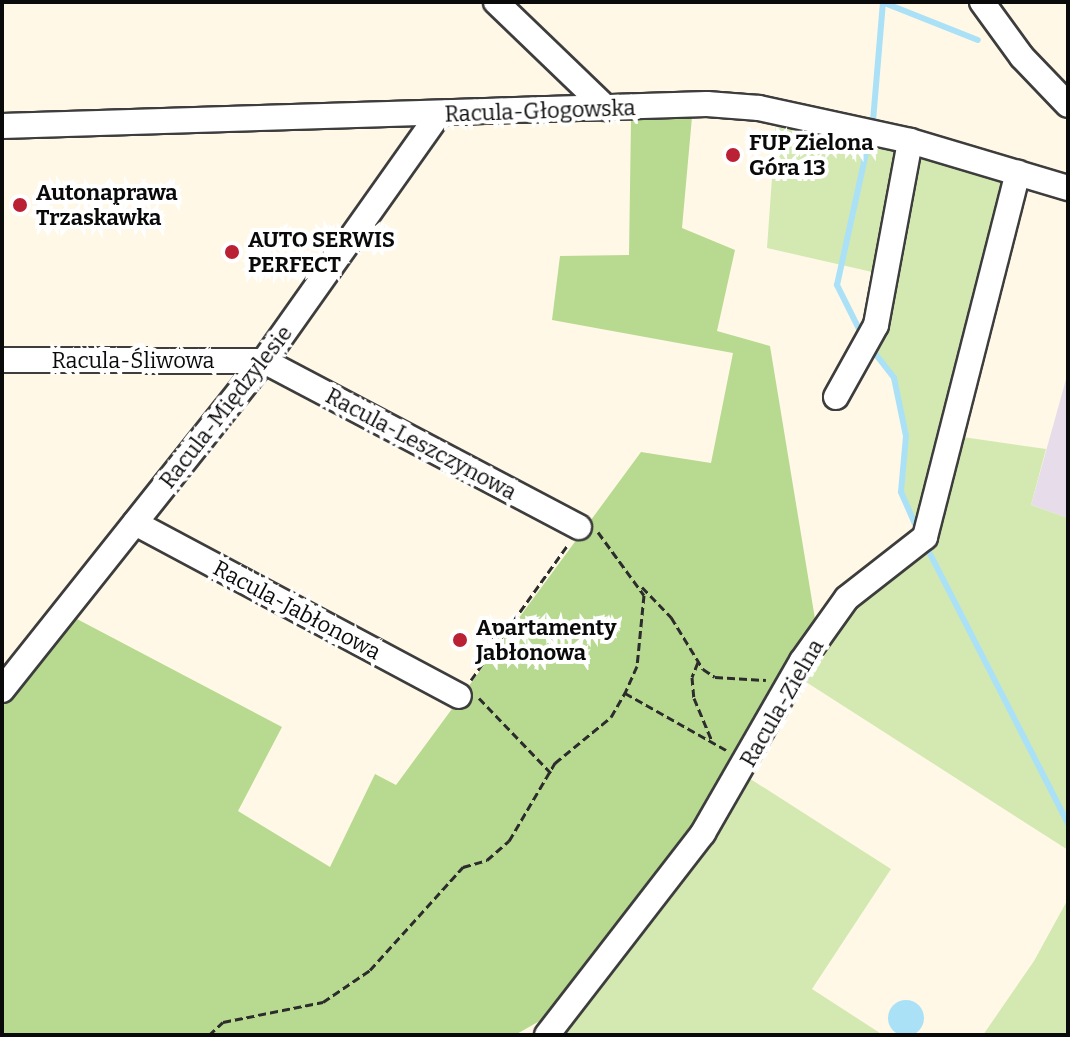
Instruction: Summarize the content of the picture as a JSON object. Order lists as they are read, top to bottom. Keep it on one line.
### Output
{"streets":{"street":["Racula-Głogowska","Racula-Śliwowa","Racula-Międzylesie","Racula-Leszczynowa","Racula-Jabłonowa","Racula-Zielna"]},"crossings":[["Racula-Głogowska","Racula-Międzylesie"],["Racula-Głogowska","Racula-Zielna"],["Racula-Śliwowa","Racula-Międzylesie"],["Racula-Śliwowa","Racula-Leszczynowa"],["Racula-Międzylesie","Racula-Leszczynowa"],["Racula-Międzylesie","Racula-Jabłonowa"]],"places":["FUP Zielona Góra 13","Autonaprawa Trzaskawka","AUTO SERWIS PERFECT","Apartamenty Jabłonowa"]}
